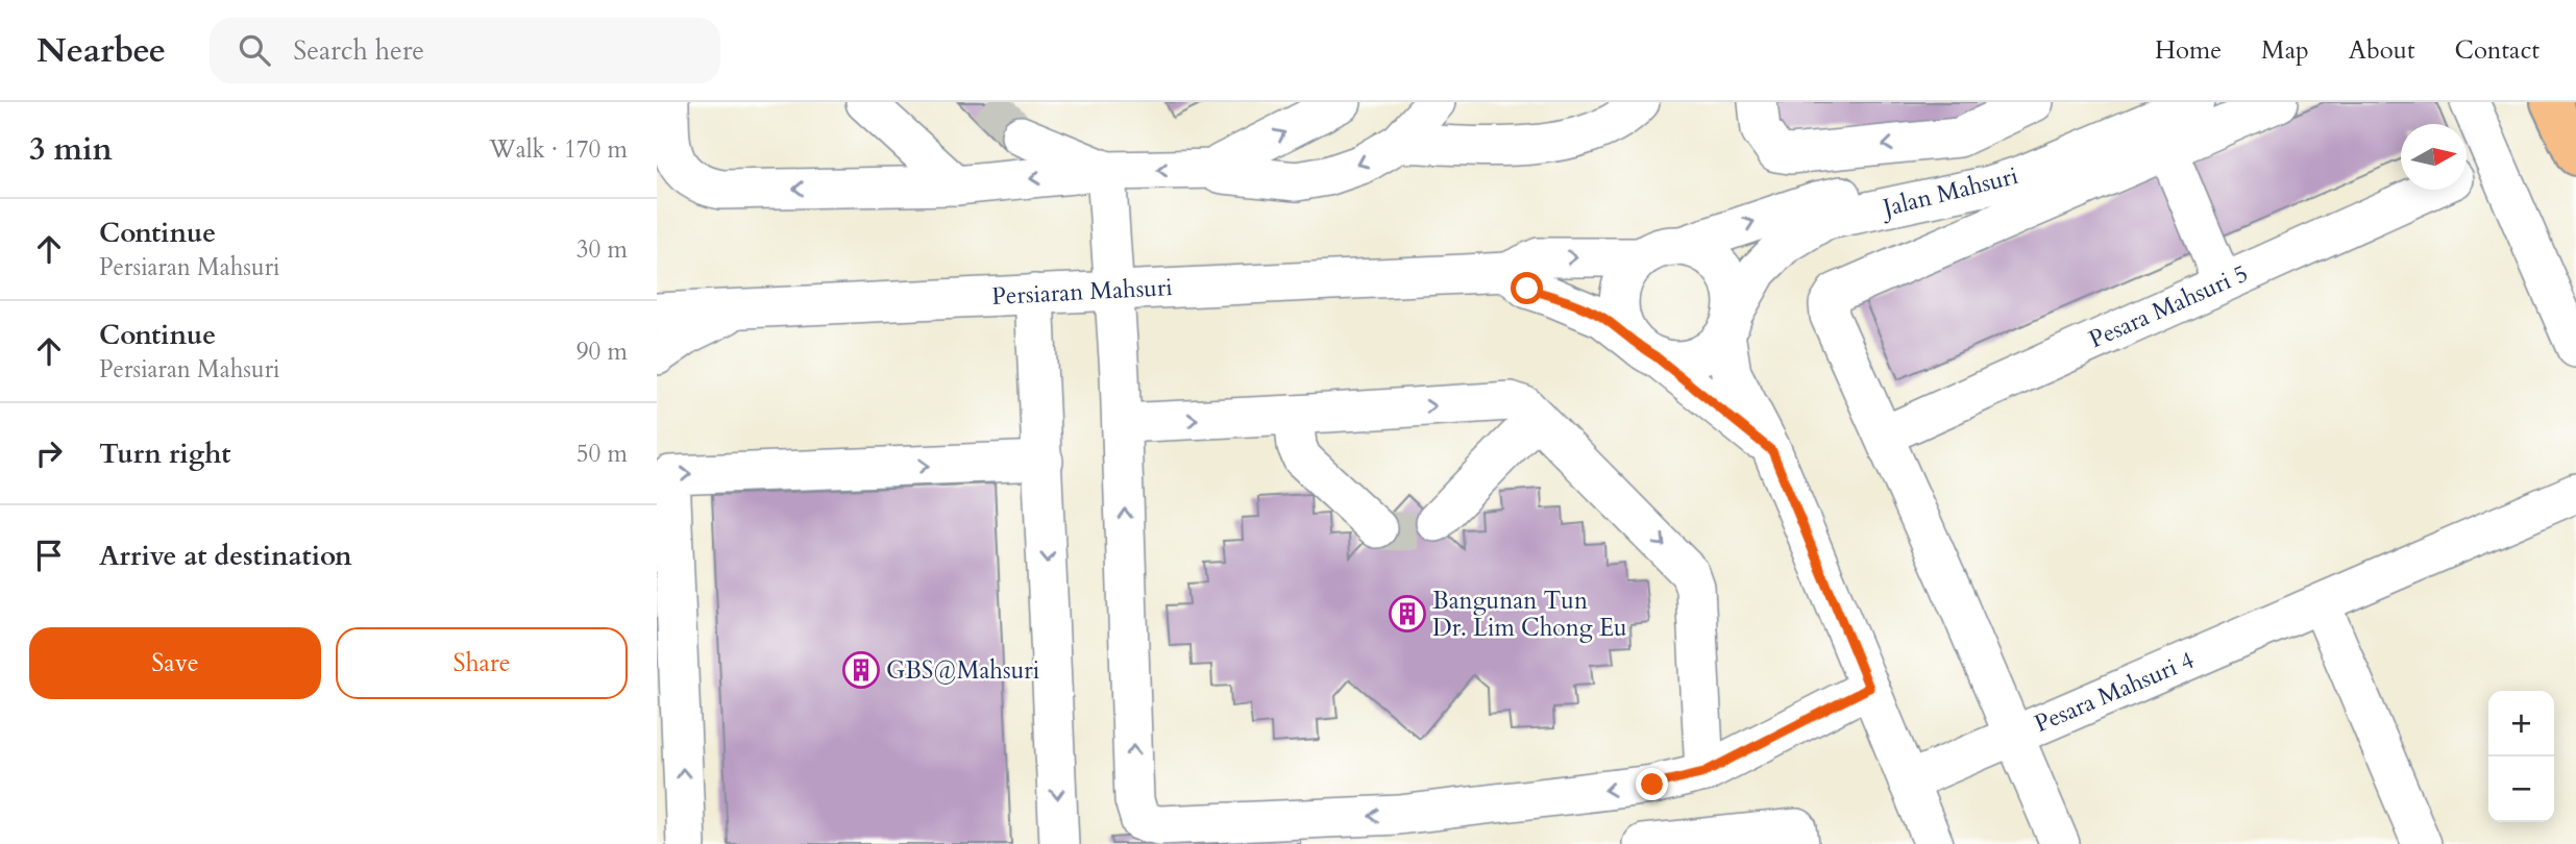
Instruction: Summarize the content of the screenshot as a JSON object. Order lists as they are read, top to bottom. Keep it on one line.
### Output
{"streets":{"street":["Jalan Mahsuri","Persiaran Mahsuri","Pesara Mahsuri 5","Pesara Mahsuri 4"]},"places":{"building":["Bangunan Tun Dr. Lim Chong Eu","GBS@Mahsuri"]},"north":"right","page":{"header":"Nearbee","search":"Search here","nav":["Home","Map","About","Contact"],"heading":["3 min","Walk · 170 m"],"list":[["Continue","Persiaran Mahsuri","30 m"],["Continue","Persiaran Mahsuri","90 m"],["Turn right","50 m"],"Arrive at destination"],"buttons":["Save","Share"],"map_buttons":["+","−"]}}
